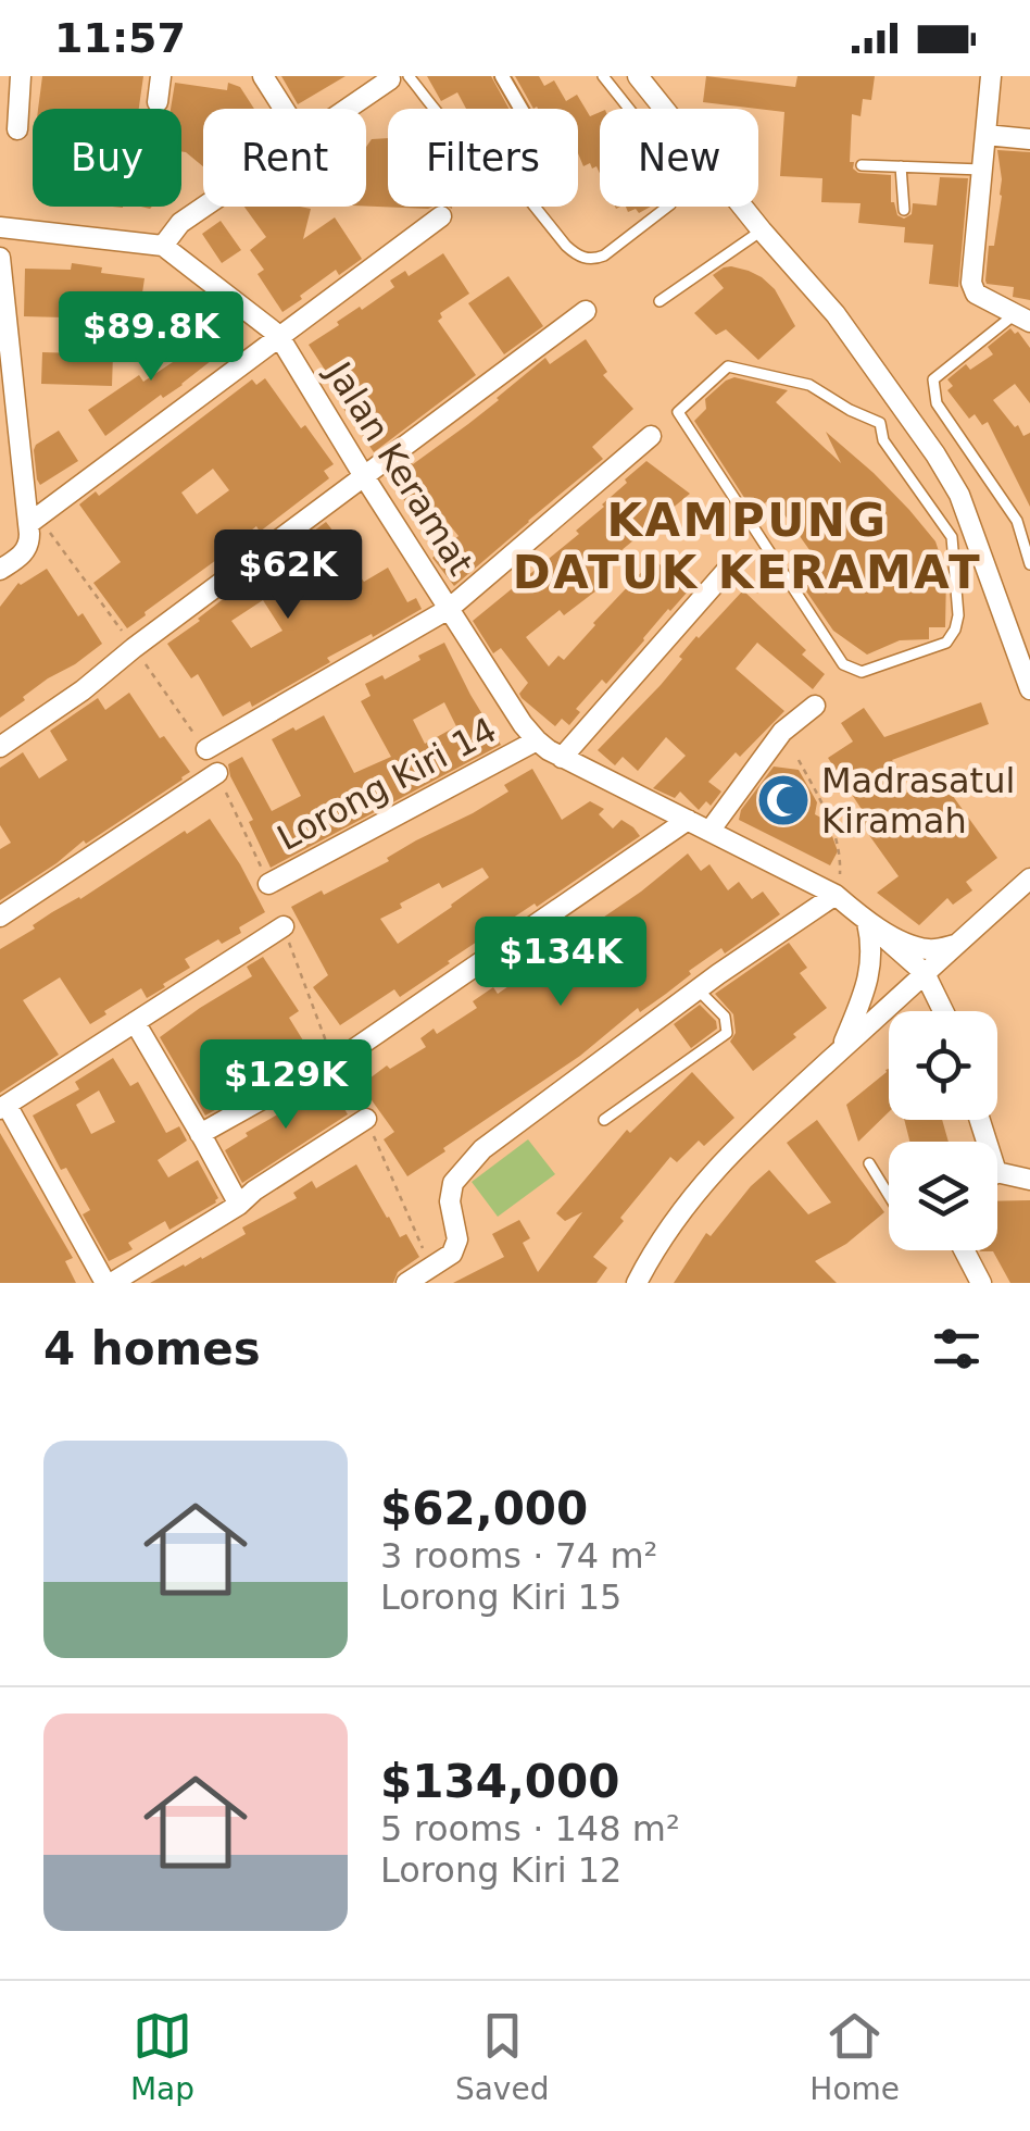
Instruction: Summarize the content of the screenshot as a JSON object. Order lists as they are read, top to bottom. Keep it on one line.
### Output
{"streets":{"street":["Jalan Keramat","Lorong Kiri 14"]},"crossings":[["Jalan Keramat","Lorong Kiri 14"]],"districts":["KAMPUNG DATUK KERAMAT"],"places":{"mosque":["Madrasatul Kiramah"]},"page":{"status":"11:57","chip":["Buy","Rent","Filters","New"],"price":["$89.8K","$62K","$134K","$129K"],"heading":"4 homes","list":[{"name":"$62,000","note":"3 rooms · 74 m² · Lorong Kiri 15"},{"name":"$134,000","note":"5 rooms · 148 m² · Lorong Kiri 12"}],"tabs":["Map","Saved","Home"]}}
